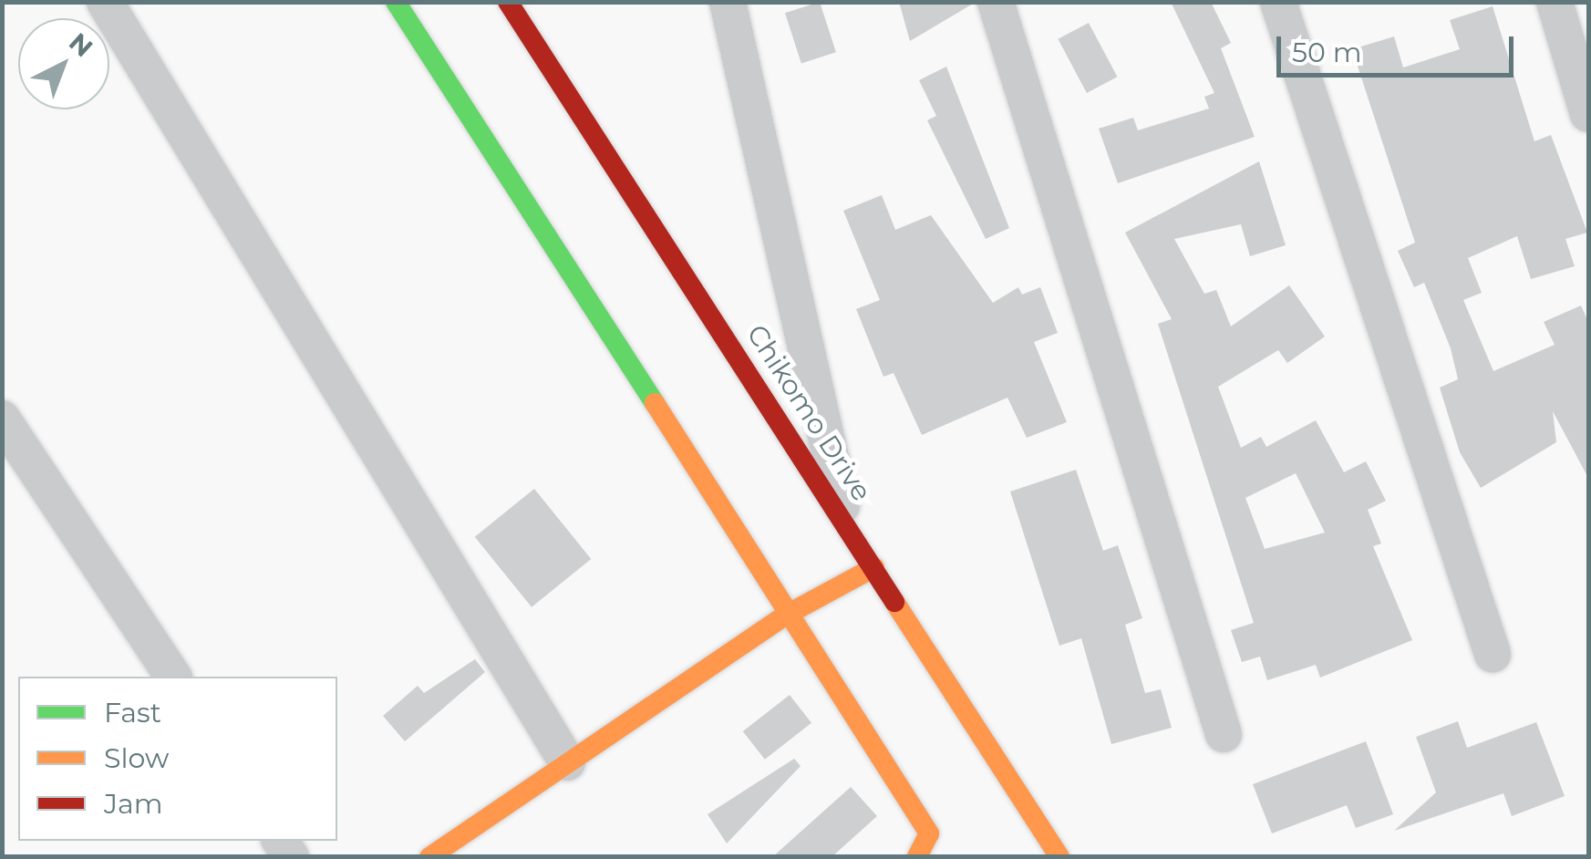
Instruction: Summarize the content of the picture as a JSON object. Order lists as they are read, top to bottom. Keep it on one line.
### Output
{"streets":{"street":["Chikomo Drive"]},"legend":["Fast","Slow","Jam"],"scale_bar":"50 m","north":"top right"}
